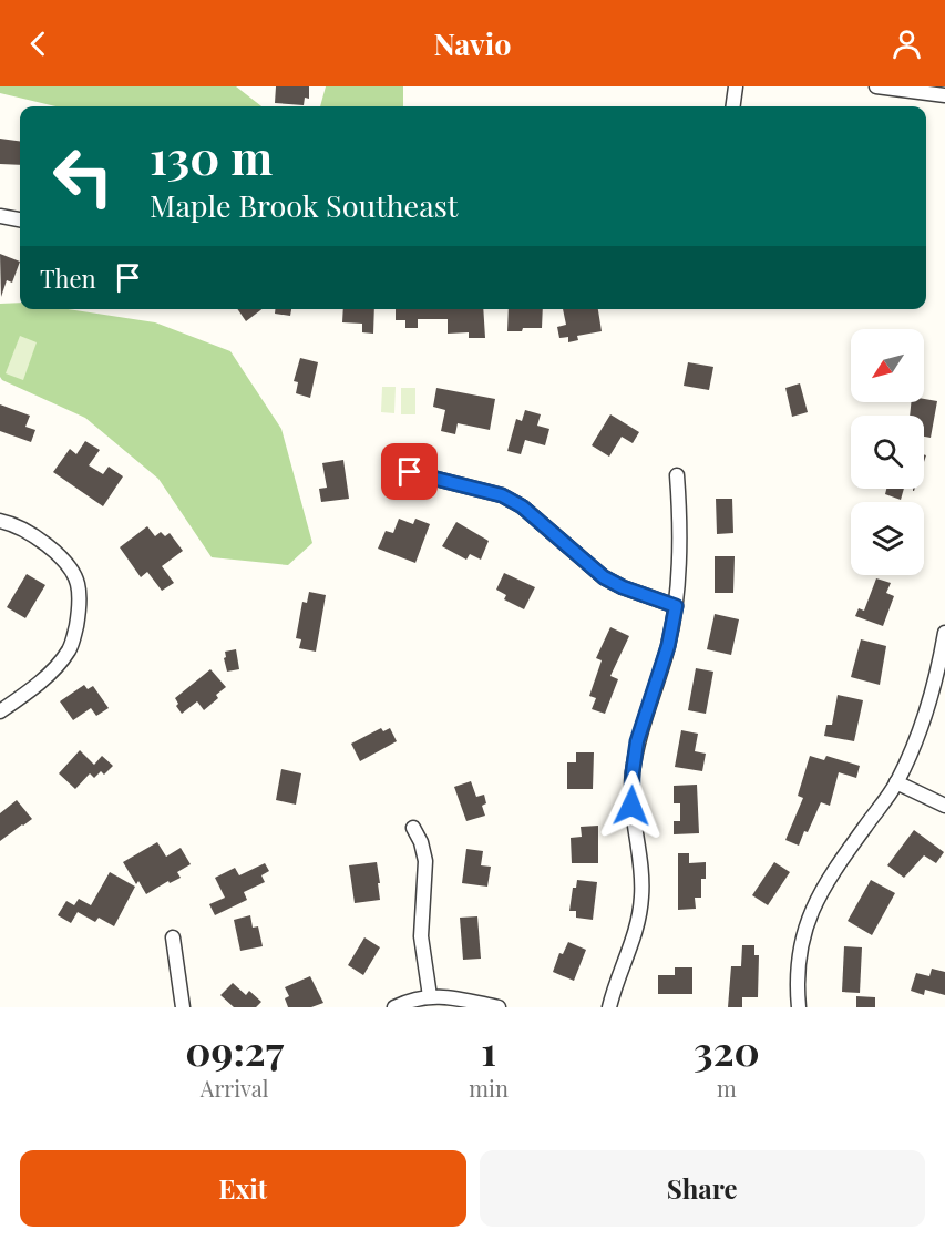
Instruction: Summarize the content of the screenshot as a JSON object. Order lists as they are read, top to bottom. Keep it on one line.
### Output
{"north":"bottom left","page":{"header":"Navio","turn":["130 m","Maple Brook Southeast"],"then":"Then","eta":["09:27","Arrival","1","min","320","m"],"buttons":["Exit","Share"]}}
